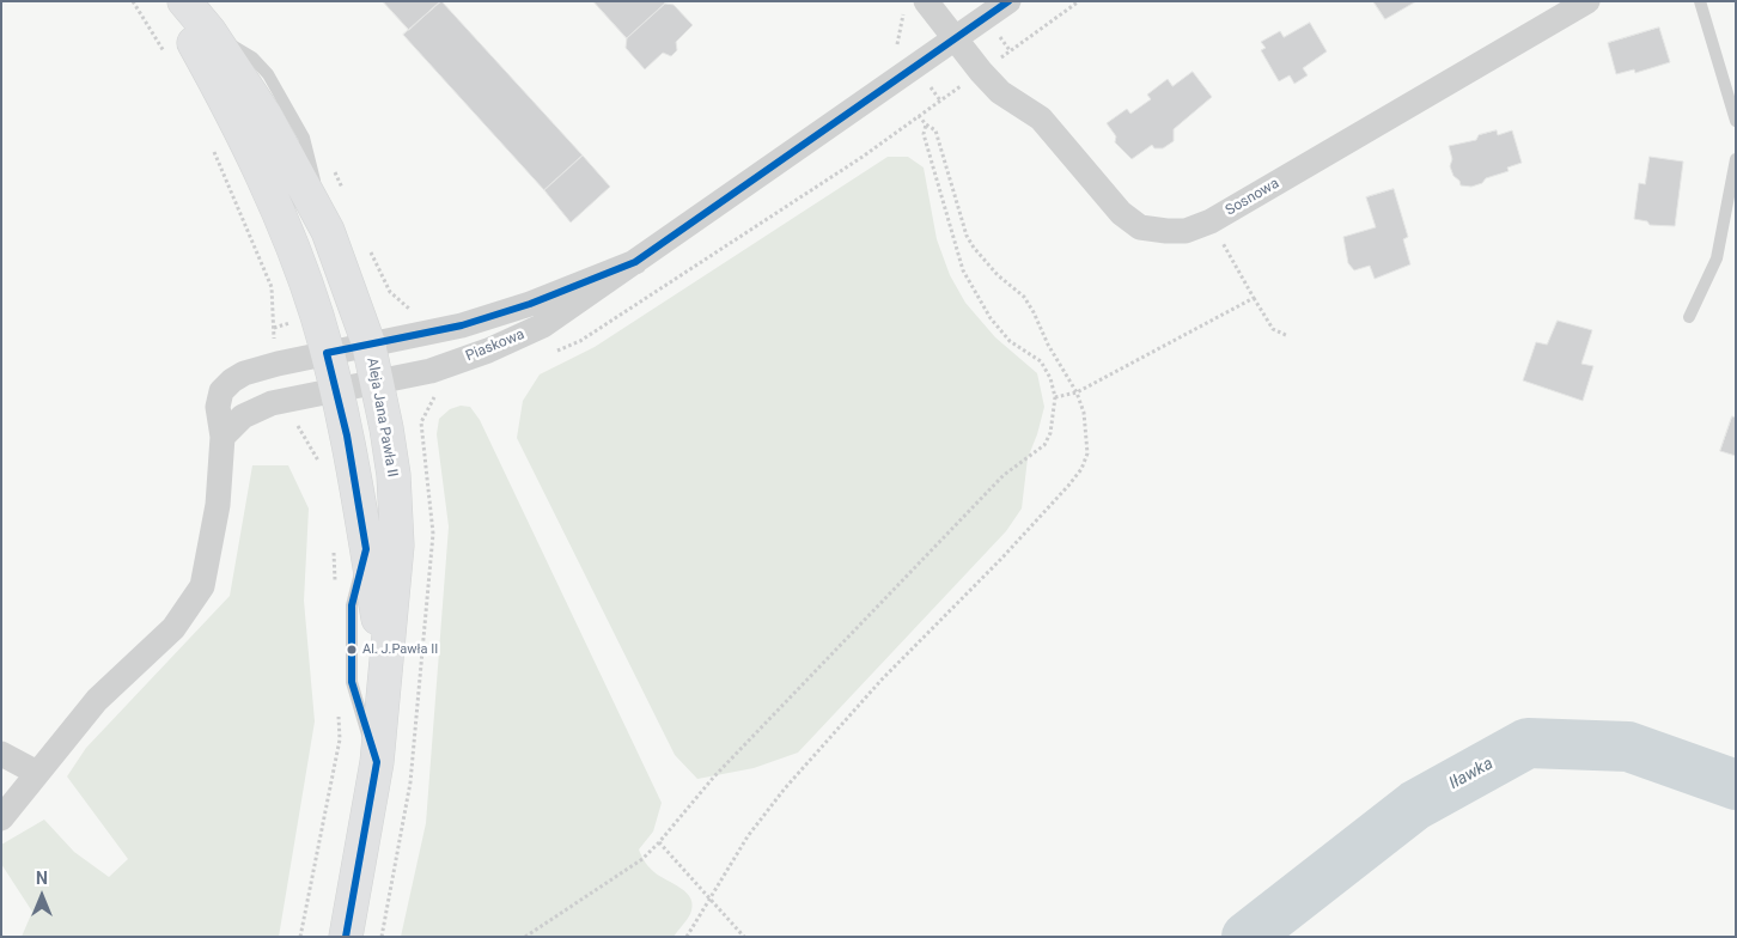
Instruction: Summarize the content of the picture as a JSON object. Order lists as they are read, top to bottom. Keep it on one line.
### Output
{"streets":{"main road":["Aleja Jana Pawła II"],"street":["Sosnowa","Piaskowa"]},"crossings":[["Sosnowa","Piaskowa"],["Piaskowa","Aleja Jana Pawła II"]],"water":["Iławka"],"places":["Al. J.Pawła II"],"north":"top"}
